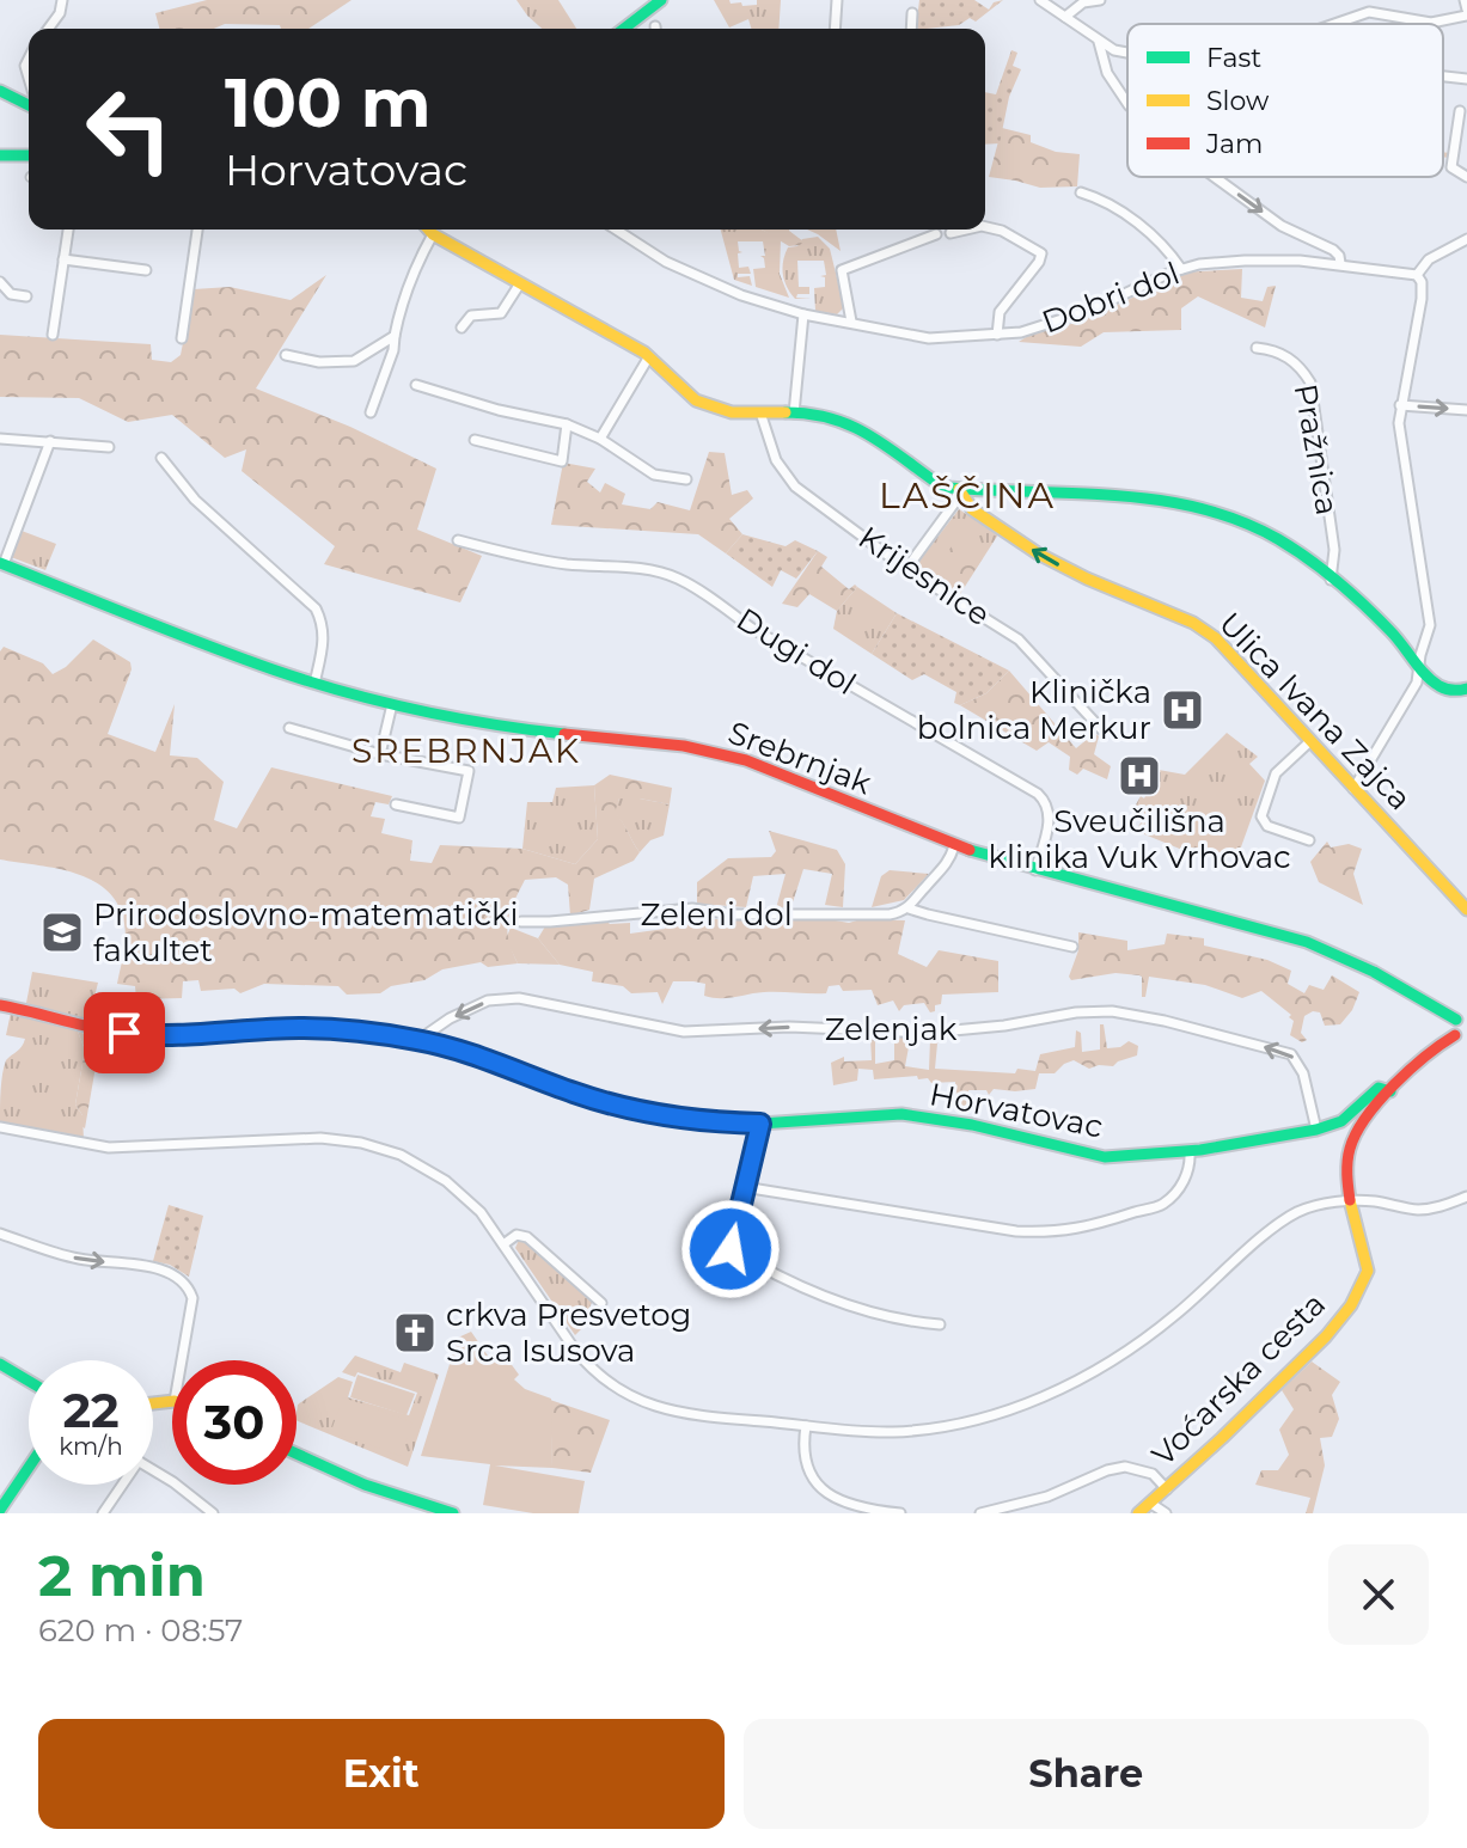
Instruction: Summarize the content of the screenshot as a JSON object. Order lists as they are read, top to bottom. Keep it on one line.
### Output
{"streets":{"main road":["Ulica Ivana Zajca","Srebrnjak","Horvatovac","Voćarska cesta"],"street":["Dobri dol","Pražnica","Krijesnice","Dugi dol","Zeleni dol","Zelenjak"]},"crossings":[["Dugi dol","Srebrnjak"],["Zelenjak","Horvatovac"],["Horvatovac","Voćarska cesta"]],"one_way":["Zelenjak"],"districts":["LAŠČINA","SREBRNJAK"],"places":{"hospital":["Klinička bolnica Merkur","Sveučilišna klinika Vuk Vrhovac"],"school or university":["Prirodoslovno-matematički fakultet"],"church":["crkva Presvetog Srca Isusova"]},"legend":["Fast","Slow","Jam"],"page":{"turn":["100 m","Horvatovac"],"speed":"22 km/h","limit":"30","heading":["2 min","620 m · 08:57"],"buttons":["Exit","Share"]}}
